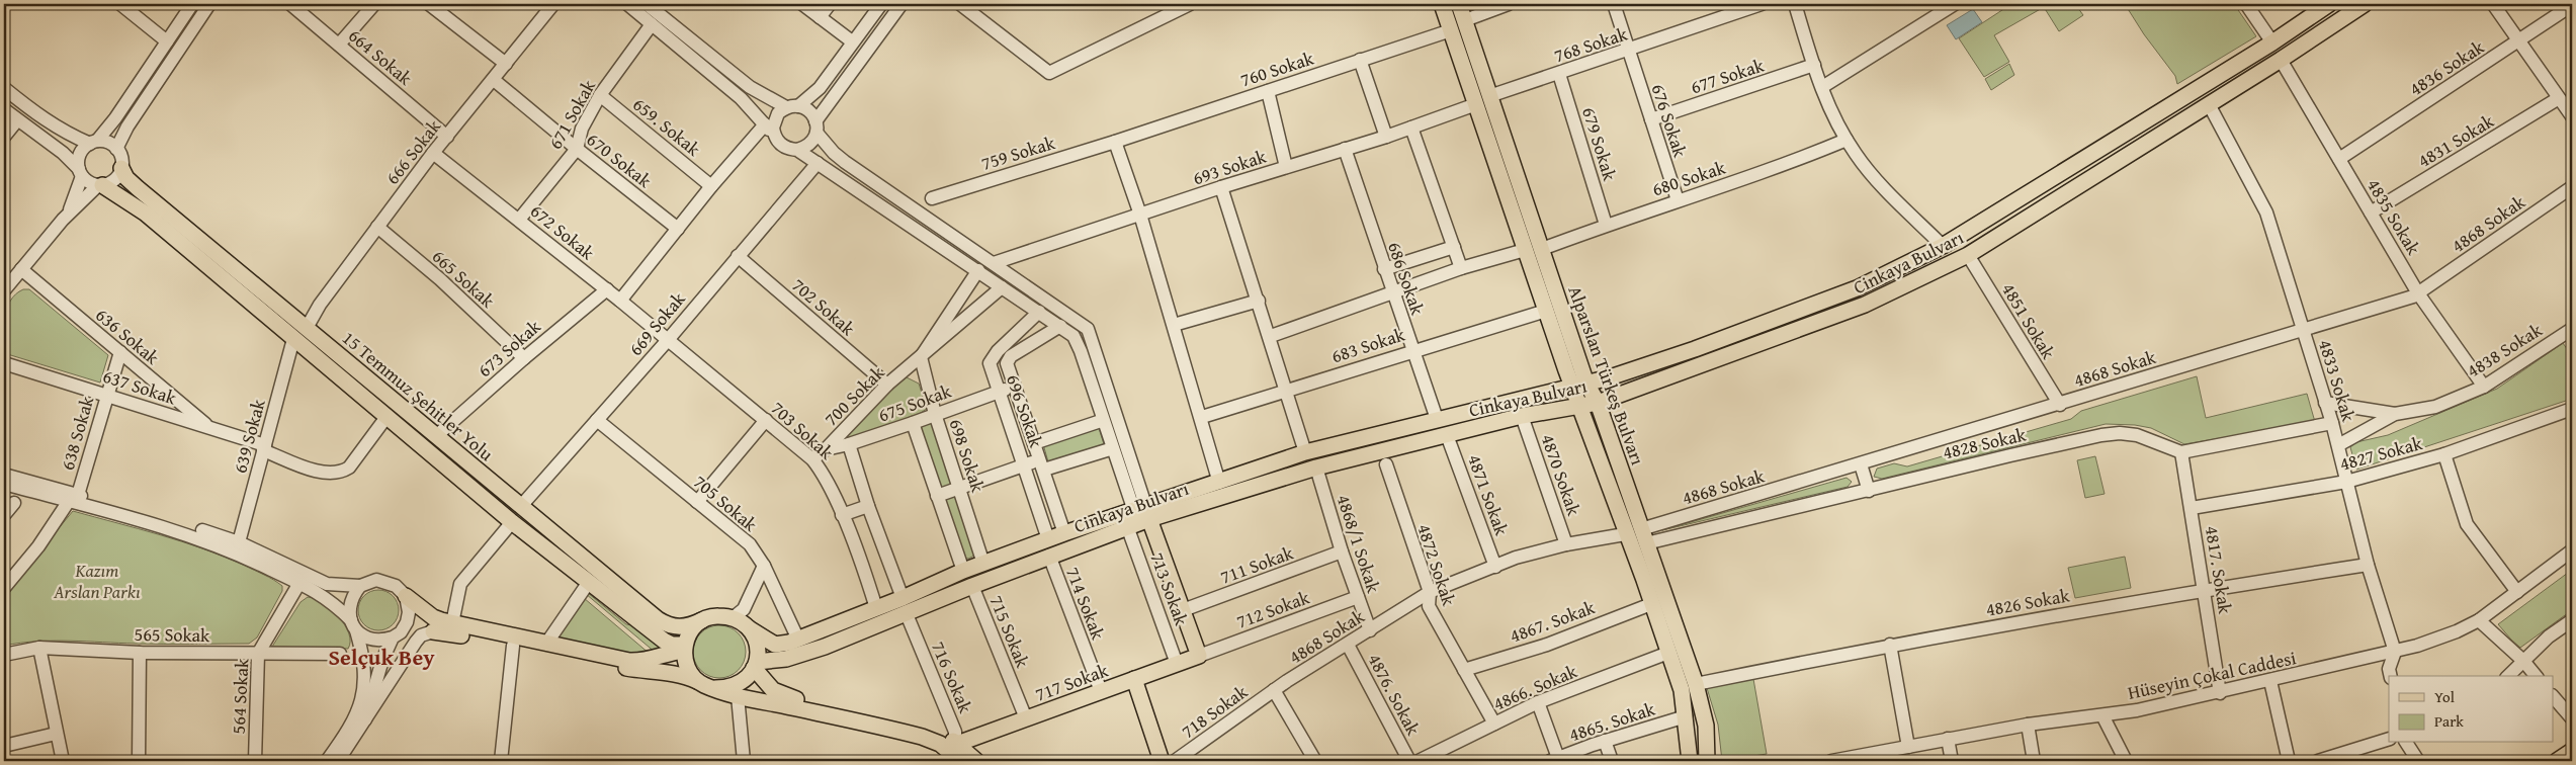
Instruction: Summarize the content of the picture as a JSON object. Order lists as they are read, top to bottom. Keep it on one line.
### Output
{"streets":{"main road":["Cinkaya Bulvarı","Alparslan Türkeş Bulvarı","15 Temmuz Şehitler Yolu","713 Sokak","717 Sokak"],"street":["768 Sokak","664 Sokak","4836 Sokak","760 Sokak","677 Sokak","671 Sokak","676 Sokak","659. Sokak","4831 Sokak","679 Sokak","666 Sokak","759 Sokak","670 Sokak","693 Sokak","680 Sokak","4835 Sokak","4868 Sokak","672 Sokak","665 Sokak","686 Sokak","702 Sokak","4851 Sokak","669 Sokak","636 Sokak","683 Sokak","673 Sokak","4838 Sokak","4833 Sokak","637 Sokak","700 Sokak","675 Sokak","696 Sokak","703 Sokak","638 Sokak","639 Sokak","4828 Sokak","4827 Sokak","698 Sokak","4870 Sokak","4871 Sokak","705 Sokak","4868/1 Sokak","711 Sokak","4872 Sokak","4817. Sokak","4826 Sokak","714 Sokak","712 Sokak","4867. Sokak","715 Sokak","565 Sokak","Hüseyin Çokal Caddesi","716 Sokak","4866. Sokak","4876. Sokak","564 Sokak","718 Sokak","4865. Sokak"]},"crossings":[["768 Sokak","676 Sokak"],["768 Sokak","679 Sokak"],["768 Sokak","693 Sokak"],["768 Sokak","Alparslan Türkeş Bulvarı"],["664 Sokak","666 Sokak"],["4836 Sokak","4835 Sokak"],["760 Sokak","759 Sokak"],["760 Sokak","Alparslan Türkeş Bulvarı"],["677 Sokak","676 Sokak"],["671 Sokak","659. Sokak"],["671 Sokak","670 Sokak"],["671 Sokak","672 Sokak"],["676 Sokak","680 Sokak"],["4831 Sokak","4835 Sokak"],["679 Sokak","680 Sokak"],["666 Sokak","670 Sokak"],["666 Sokak","672 Sokak"],["666 Sokak","665 Sokak"],["666 Sokak","15 Temmuz Şehitler Yolu"],["693 Sokak","686 Sokak"],["693 Sokak","Alparslan Türkeş Bulvarı"],["680 Sokak","Alparslan Türkeş Bulvarı"],["4835 Sokak","4868 Sokak"],["4835 Sokak","Cinkaya Bulvarı"],["4835 Sokak","4838 Sokak"],["4868 Sokak","4851 Sokak"],["4868 Sokak","Alparslan Türkeş Bulvarı"],["4868 Sokak","4833 Sokak"],["4868 Sokak","4828 Sokak"],["4868 Sokak","4870 Sokak"],["4868 Sokak","4871 Sokak"],["4868 Sokak","4868/1 Sokak"],["4868 Sokak","4872 Sokak"],["4868 Sokak","4876. Sokak"],["4868 Sokak","718 Sokak"],["672 Sokak","669 Sokak"],["672 Sokak","673 Sokak"],["672 Sokak","703 Sokak"],["Cinkaya Bulvarı","686 Sokak"],["Cinkaya Bulvarı","4851 Sokak"],["Cinkaya Bulvarı","Alparslan Türkeş Bulvarı"],["Cinkaya Bulvarı","4833 Sokak"],["Cinkaya Bulvarı","15 Temmuz Şehitler Yolu"],["Cinkaya Bulvarı","696 Sokak"],["Cinkaya Bulvarı","703 Sokak"],["Cinkaya Bulvarı","698 Sokak"],["Cinkaya Bulvarı","4870 Sokak"],["Cinkaya Bulvarı","4871 Sokak"],["Cinkaya Bulvarı","705 Sokak"],["Cinkaya Bulvarı","4868/1 Sokak"],["Cinkaya Bulvarı","713 Sokak"],["Cinkaya Bulvarı","714 Sokak"],["Cinkaya Bulvarı","715 Sokak"],["Cinkaya Bulvarı","716 Sokak"],["665 Sokak","673 Sokak"],["686 Sokak","683 Sokak"],["702 Sokak","669 Sokak"],["702 Sokak","700 Sokak"],["669 Sokak","15 Temmuz Şehitler Yolu"],["669 Sokak","703 Sokak"],["669 Sokak","705 Sokak"],["636 Sokak","637 Sokak"],["636 Sokak","638 Sokak"],["683 Sokak","Alparslan Türkeş Bulvarı"],["673 Sokak","15 Temmuz Şehitler Yolu"],["4838 Sokak","4833 Sokak"],["Alparslan Türkeş Bulvarı","4828 Sokak"],["Alparslan Türkeş Bulvarı","4826 Sokak"],["Alparslan Türkeş Bulvarı","4867. Sokak"],["Alparslan Türkeş Bulvarı","4866. Sokak"],["Alparslan Türkeş Bulvarı","4865. Sokak"],["4833 Sokak","4827 Sokak"],["4833 Sokak","4826 Sokak"],["4833 Sokak","Hüseyin Çokal Caddesi"],["637 Sokak","15 Temmuz Şehitler Yolu"],["637 Sokak","638 Sokak"],["637 Sokak","639 Sokak"],["15 Temmuz Şehitler Yolu","639 Sokak"],["700 Sokak","675 Sokak"],["700 Sokak","703 Sokak"],["700 Sokak","698 Sokak"],["675 Sokak","696 Sokak"],["675 Sokak","698 Sokak"],["4828 Sokak","4817. Sokak"],["4827 Sokak","4817. Sokak"],["4868/1 Sokak","711 Sokak"],["4868/1 Sokak","712 Sokak"],["711 Sokak","713 Sokak"],["4872 Sokak","4867. Sokak"],["4872 Sokak","4866. Sokak"],["4817. Sokak","4826 Sokak"],["4817. Sokak","Hüseyin Çokal Caddesi"],["713 Sokak","712 Sokak"],["713 Sokak","717 Sokak"],["714 Sokak","717 Sokak"],["712 Sokak","717 Sokak"],["715 Sokak","717 Sokak"],["565 Sokak","564 Sokak"],["716 Sokak","717 Sokak"]],"districts":["Selçuk Bey"],"parks":["Kazım Arslan Parkı"],"legend":["Yol","Park"]}
